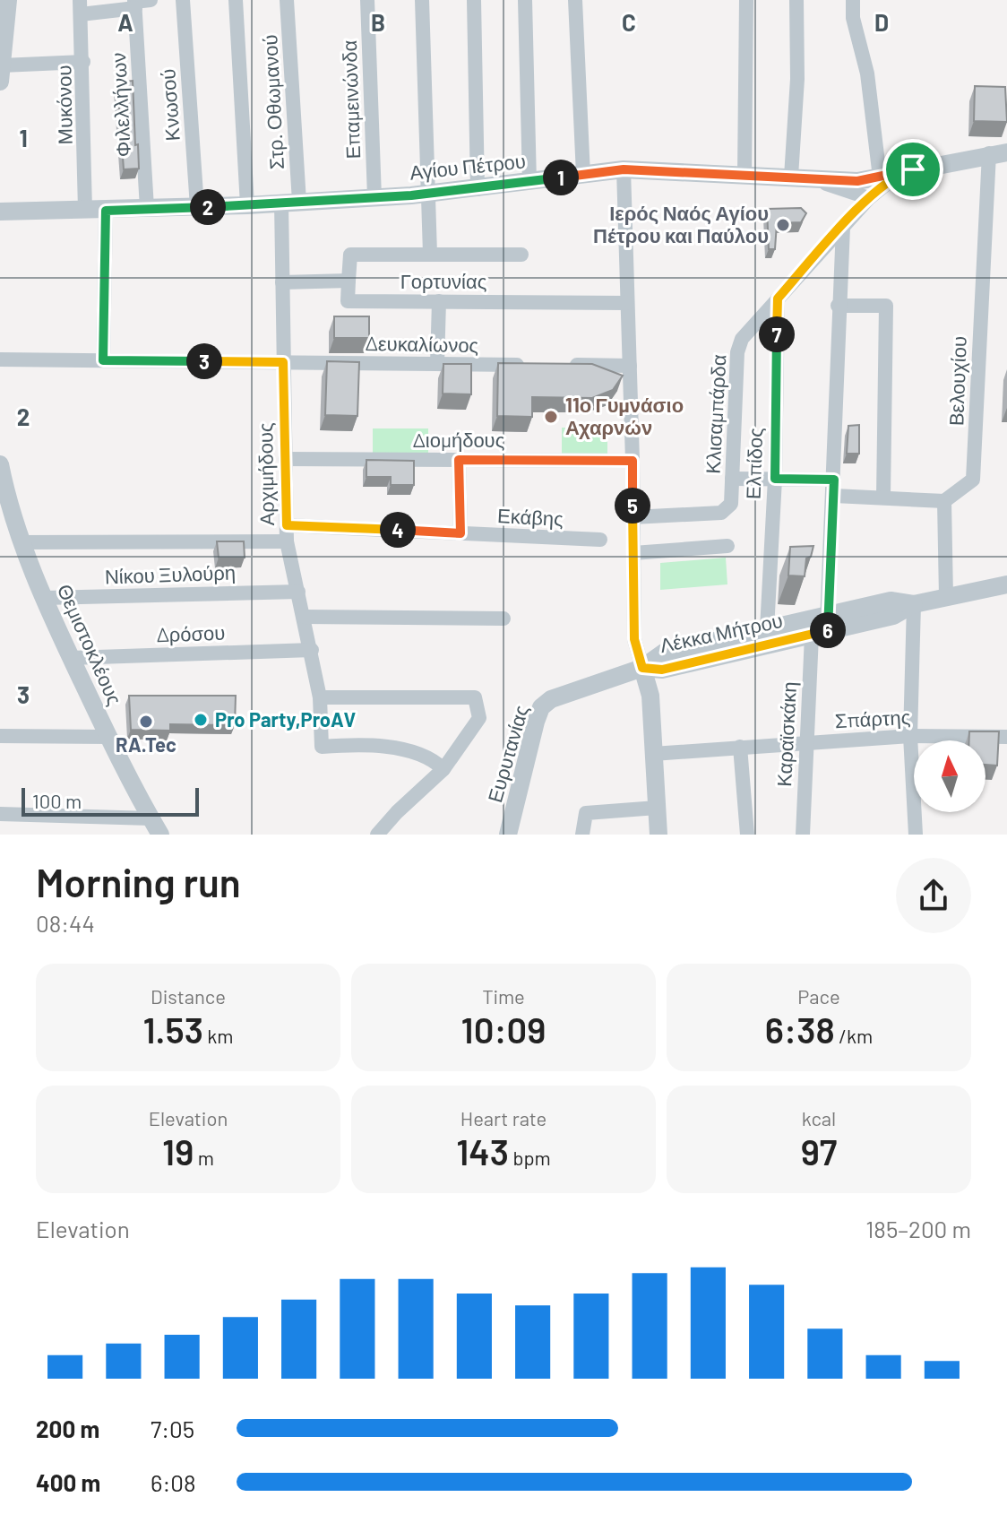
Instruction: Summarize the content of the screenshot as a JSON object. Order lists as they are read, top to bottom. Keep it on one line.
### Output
{"streets":{"street":["Επαμεινώνδα","Στρ. Οθωμανού","Μυκόνου","Φιλελλήνων","Κνωσού","Αγίου Πέτρου","Γορτυνίας","Δευκαλίωνος","Βελουχίου","Κλισαμπάρδα","Διομήδους","Ελπίδος","Αρχιμήδους","Εκάβης","Νίκου Ξυλούρη","Λέκκα Μήτρου","Δρόσου","Θεμιστοκλέους","Σπάρτης","Καραϊσκάκη","Ευρυτανίας"]},"crossings":[["Επαμεινώνδα","Αγίου Πέτρου"],["Στρ. Οθωμανού","Αγίου Πέτρου"],["Στρ. Οθωμανού","Αρχιμήδους"],["Μυκόνου","Αγίου Πέτρου"],["Φιλελλήνων","Αγίου Πέτρου"],["Κνωσού","Αγίου Πέτρου"],["Αγίου Πέτρου","Βελουχίου"],["Αγίου Πέτρου","Κλισαμπάρδα"],["Αγίου Πέτρου","Αρχιμήδους"],["Δευκαλίωνος","Αρχιμήδους"],["Κλισαμπάρδα","Ελπίδος"],["Κλισαμπάρδα","Καραϊσκάκη"],["Διομήδους","Αρχιμήδους"],["Ελπίδος","Λέκκα Μήτρου"],["Αρχιμήδους","Εκάβης"],["Αρχιμήδους","Νίκου Ξυλούρη"],["Αρχιμήδους","Δρόσου"],["Νίκου Ξυλούρη","Θεμιστοκλέους"],["Λέκκα Μήτρου","Καραϊσκάκη"],["Λέκκα Μήτρου","Ευρυτανίας"],["Δρόσου","Θεμιστοκλέους"],["Σπάρτης","Καραϊσκάκη"]],"places":["Ιερός Ναός Αγίου Πέτρου και Παύλου","11ο Γυμνάσιο Αχαρνών","Pro Party,ProAV","RA.Tec"],"scale_bar":"100 m","north":"top","page":{"pins":["1","2","7","3","5","4","6"],"scale":"100 m","heading":["Morning run","08:44"],"stats":[["Distance","1.53 km"],["Time","10:09"],["Pace","6:38 /km"],["Elevation","19 m"],["Heart rate","143 bpm"],["kcal","97"]],"chart":["Elevation","185–200 m"],"list":[{"name":"200 m","note":"7:05"},{"name":"400 m","note":"6:08"}]},"grid":{"columns":["A","B","C","D"],"rows":["1","2","3"]}}
